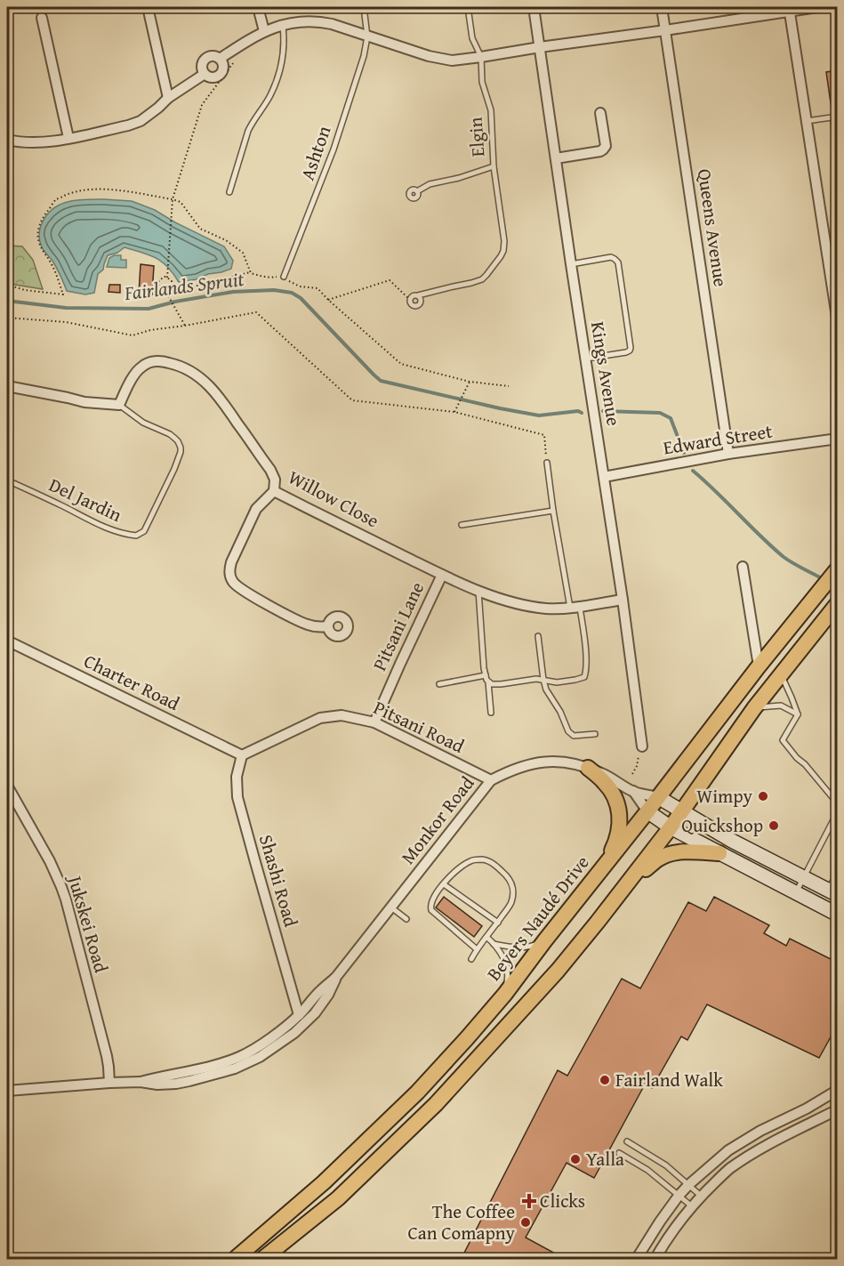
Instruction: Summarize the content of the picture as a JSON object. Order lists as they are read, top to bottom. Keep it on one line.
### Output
{"streets":{"main road":["Beyers Naudé Drive"],"street":["Queens Avenue","Kings Avenue","Edward Street","Willow Close","Pitsani Lane","Charter Road","Pitsani Road","Monkor Road","Shashi Road","Jukskei Road"],"lane":["Elgin","Ashton","Del Jardin"]},"crossings":[["Queens Avenue","Edward Street"],["Kings Avenue","Edward Street"],["Kings Avenue","Willow Close"],["Willow Close","Del Jardin"],["Willow Close","Pitsani Lane"],["Pitsani Lane","Pitsani Road"],["Charter Road","Pitsani Road"],["Charter Road","Shashi Road"],["Pitsani Road","Monkor Road"],["Pitsani Road","Shashi Road"],["Monkor Road","Shashi Road"],["Monkor Road","Beyers Naudé Drive"],["Monkor Road","Jukskei Road"]],"water":["Fairlands Spruit"],"places":{"other":["Wimpy","Quickshop","Fairland Walk","Yalla","The Coffee Can Comapny"],"health":["Clicks"]}}
